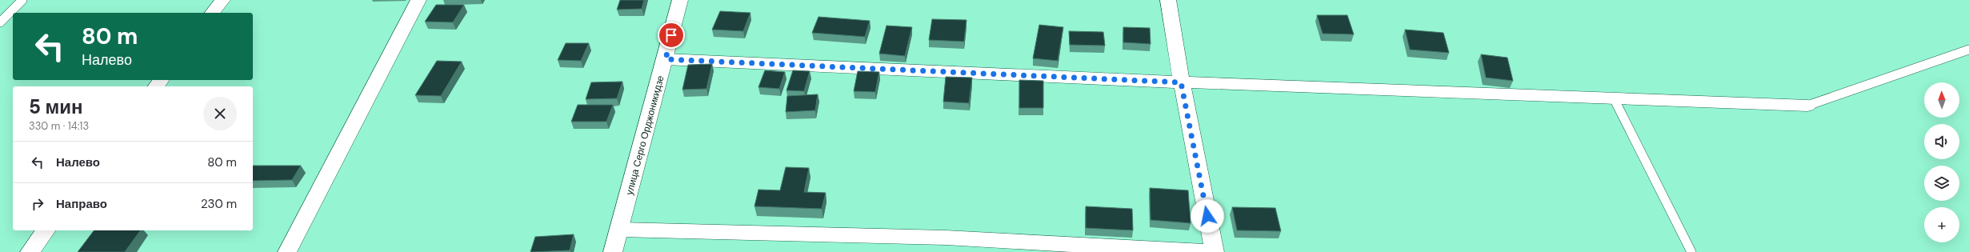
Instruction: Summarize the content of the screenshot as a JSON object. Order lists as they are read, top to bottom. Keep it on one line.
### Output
{"streets":{"street":["улица Серго Орджоникидзе"]},"north":"top","page":{"turn":["80 m","Налево"],"map_buttons":"+","heading":["5 мин","330 m · 14:13"],"list":[{"name":"Налево","value":"80 m"},{"name":"Направо","value":"230 m"}]}}
